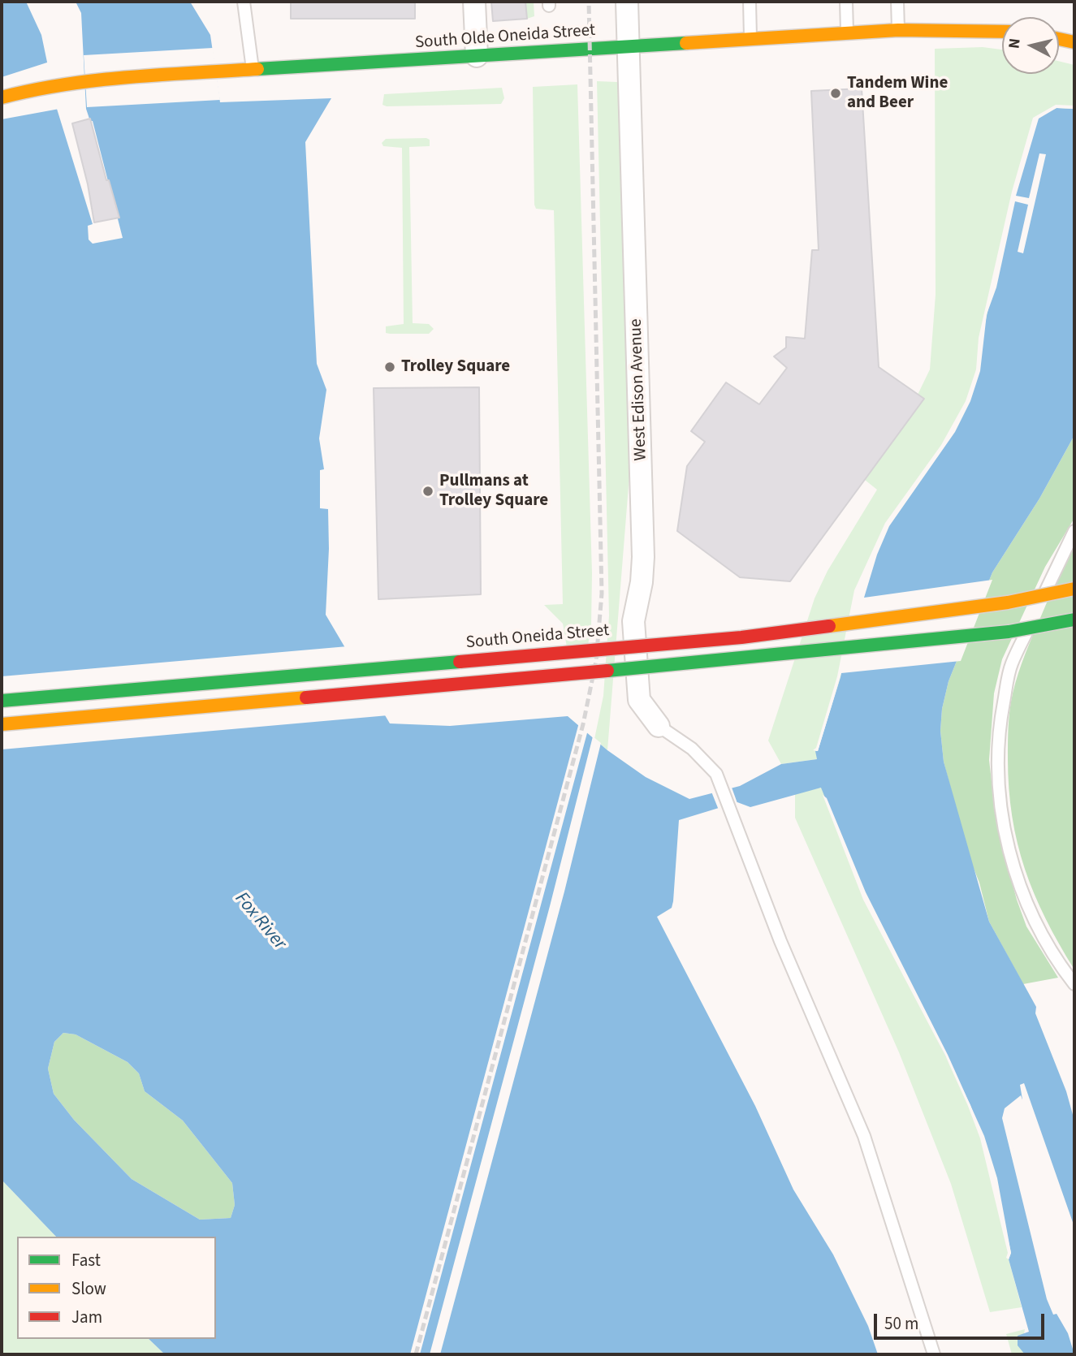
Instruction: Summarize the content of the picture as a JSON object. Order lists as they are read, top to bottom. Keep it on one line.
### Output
{"streets":{"main road":["South Olde Oneida Street","South Oneida Street"],"street":["West Edison Avenue"]},"crossings":[["South Olde Oneida Street","West Edison Avenue"]],"water":["Fox River"],"places":["Tandem Wine and Beer","Trolley Square","Pullmans at Trolley Square"],"legend":["Fast","Slow","Jam"],"scale_bar":"50 m","north":"left"}
